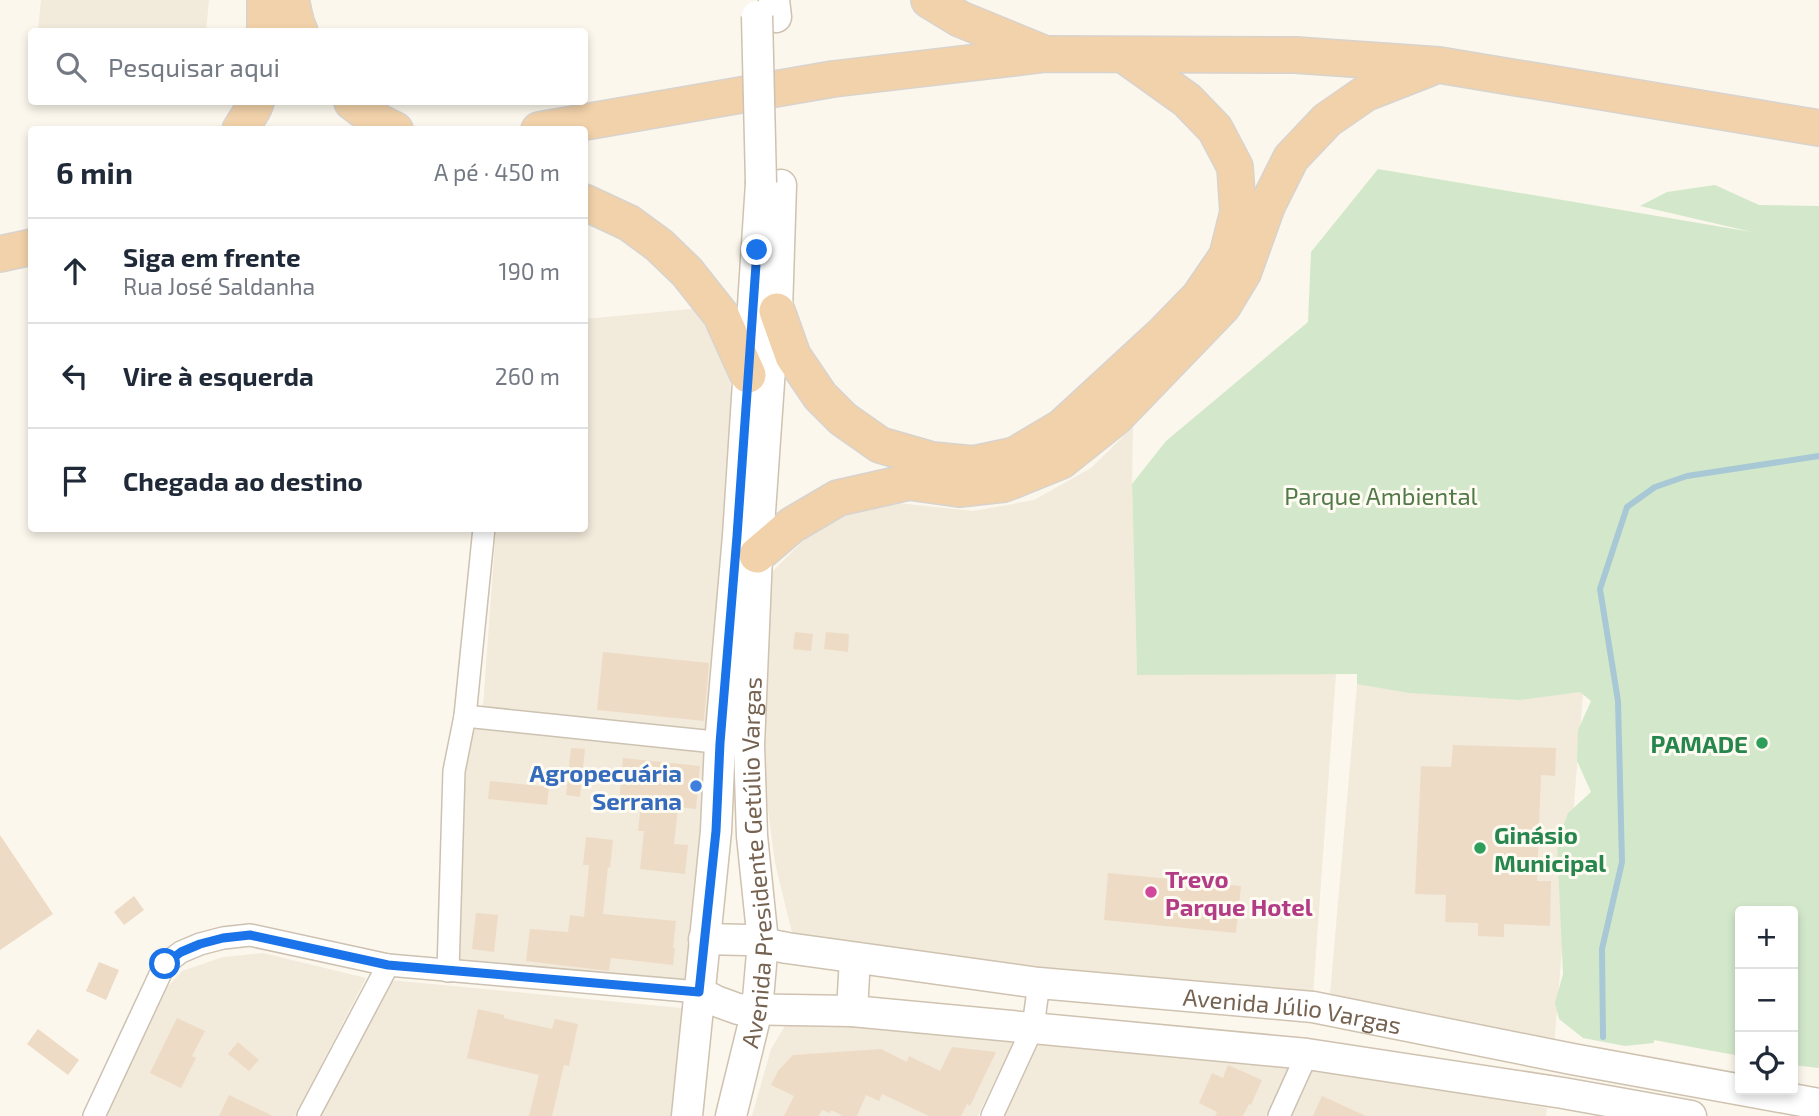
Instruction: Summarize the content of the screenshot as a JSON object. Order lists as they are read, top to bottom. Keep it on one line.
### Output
{"streets":{"main road":["Avenida Presidente Getúlio Vargas","Avenida Júlio Vargas"]},"crossings":[["Avenida Presidente Getúlio Vargas","Avenida Júlio Vargas"]],"parks":["Parque Ambiental"],"places":["PAMADE","Agropecuária Serrana","Ginásio Municipal","Trevo Parque Hotel"],"page":{"search":"Pesquisar aqui","heading":["6 min","A pé · 450 m"],"list":[["Siga em frente","Rua José Saldanha","190 m"],["Vire à esquerda","260 m"],"Chegada ao destino"],"map_buttons":["+","−"]}}
